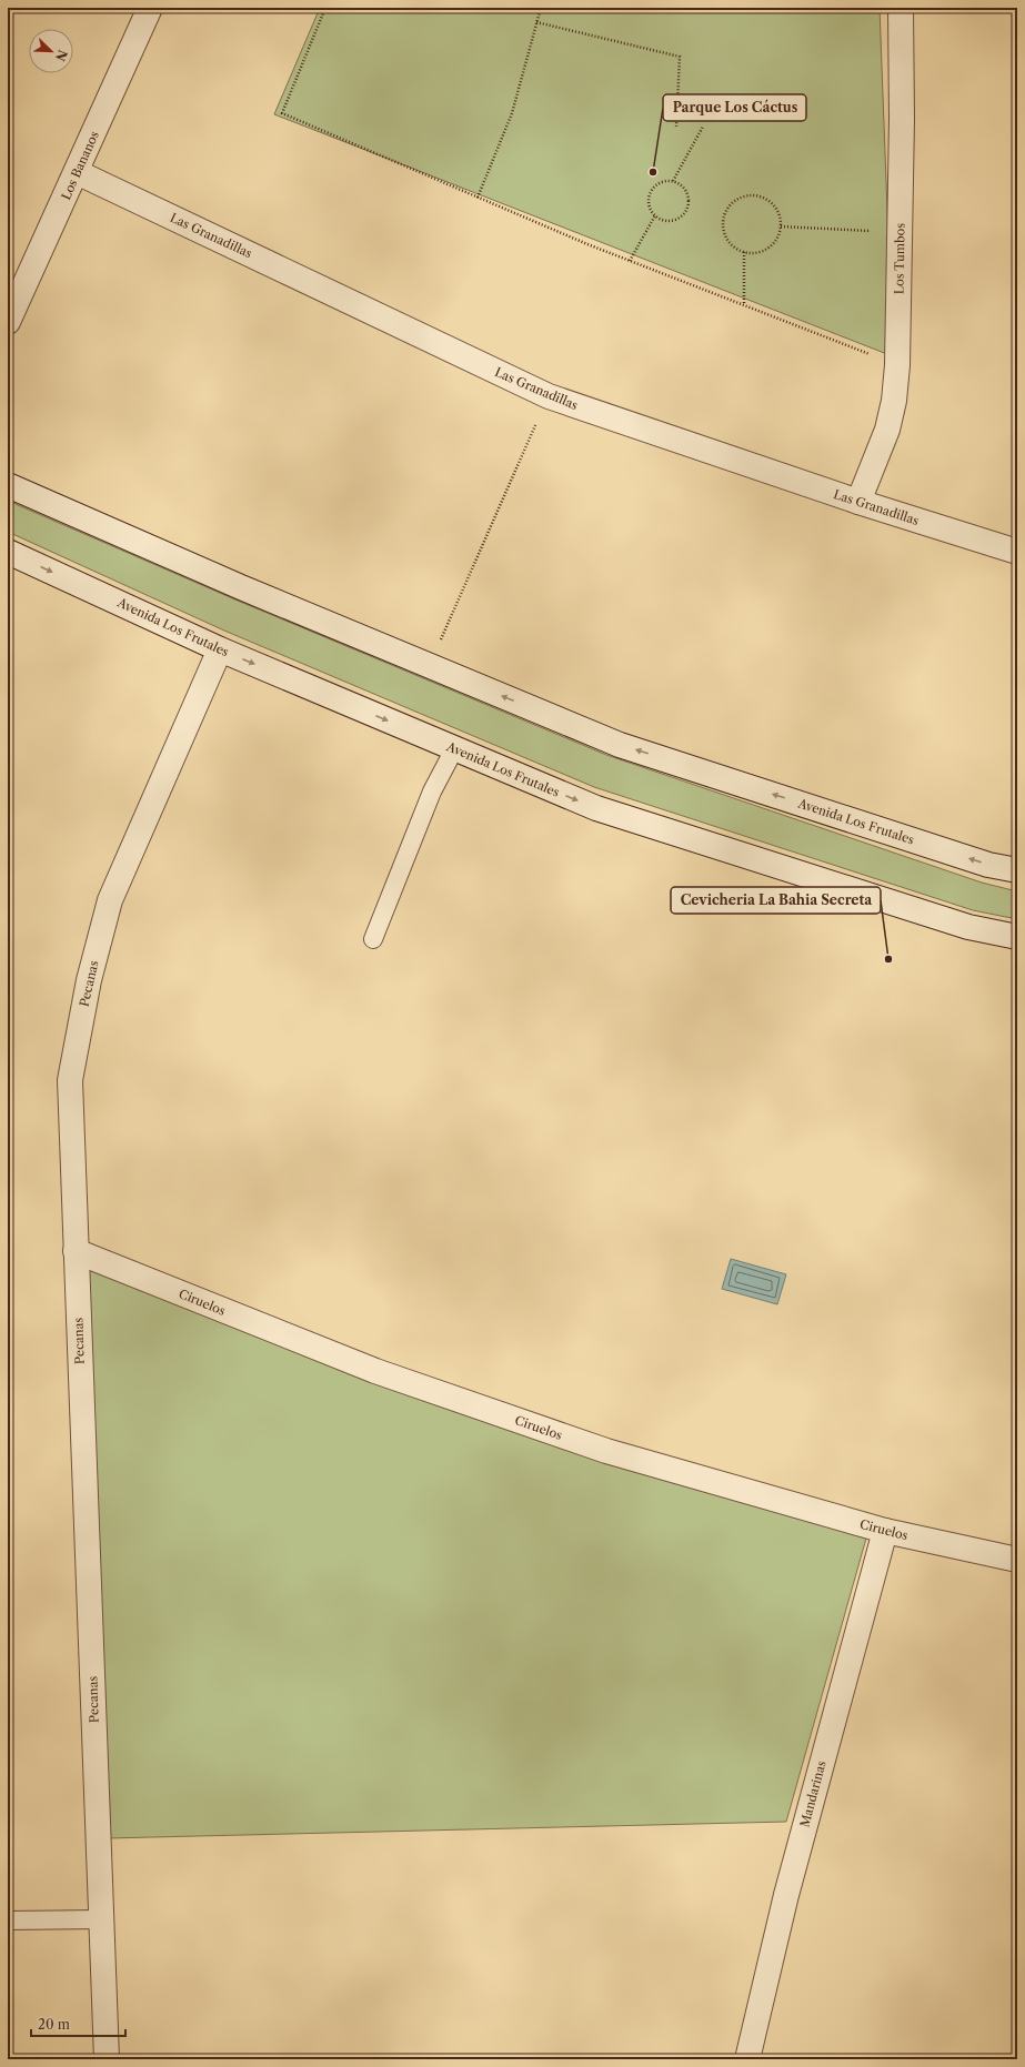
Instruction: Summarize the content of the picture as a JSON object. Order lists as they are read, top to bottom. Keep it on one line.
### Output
{"streets":{"street":["Los Bananos","Las Granadillas","Los Tumbos","Avenida Los Frutales","Pecanas","Ciruelos","Mandarinas"]},"crossings":[["Los Bananos","Las Granadillas"],["Las Granadillas","Los Tumbos"],["Avenida Los Frutales","Pecanas"],["Pecanas","Ciruelos"],["Ciruelos","Mandarinas"]],"places":["Parque Los Cáctus","Cevicheria La Bahia Secreta"],"scale_bar":"20 m","north":"bottom right"}
